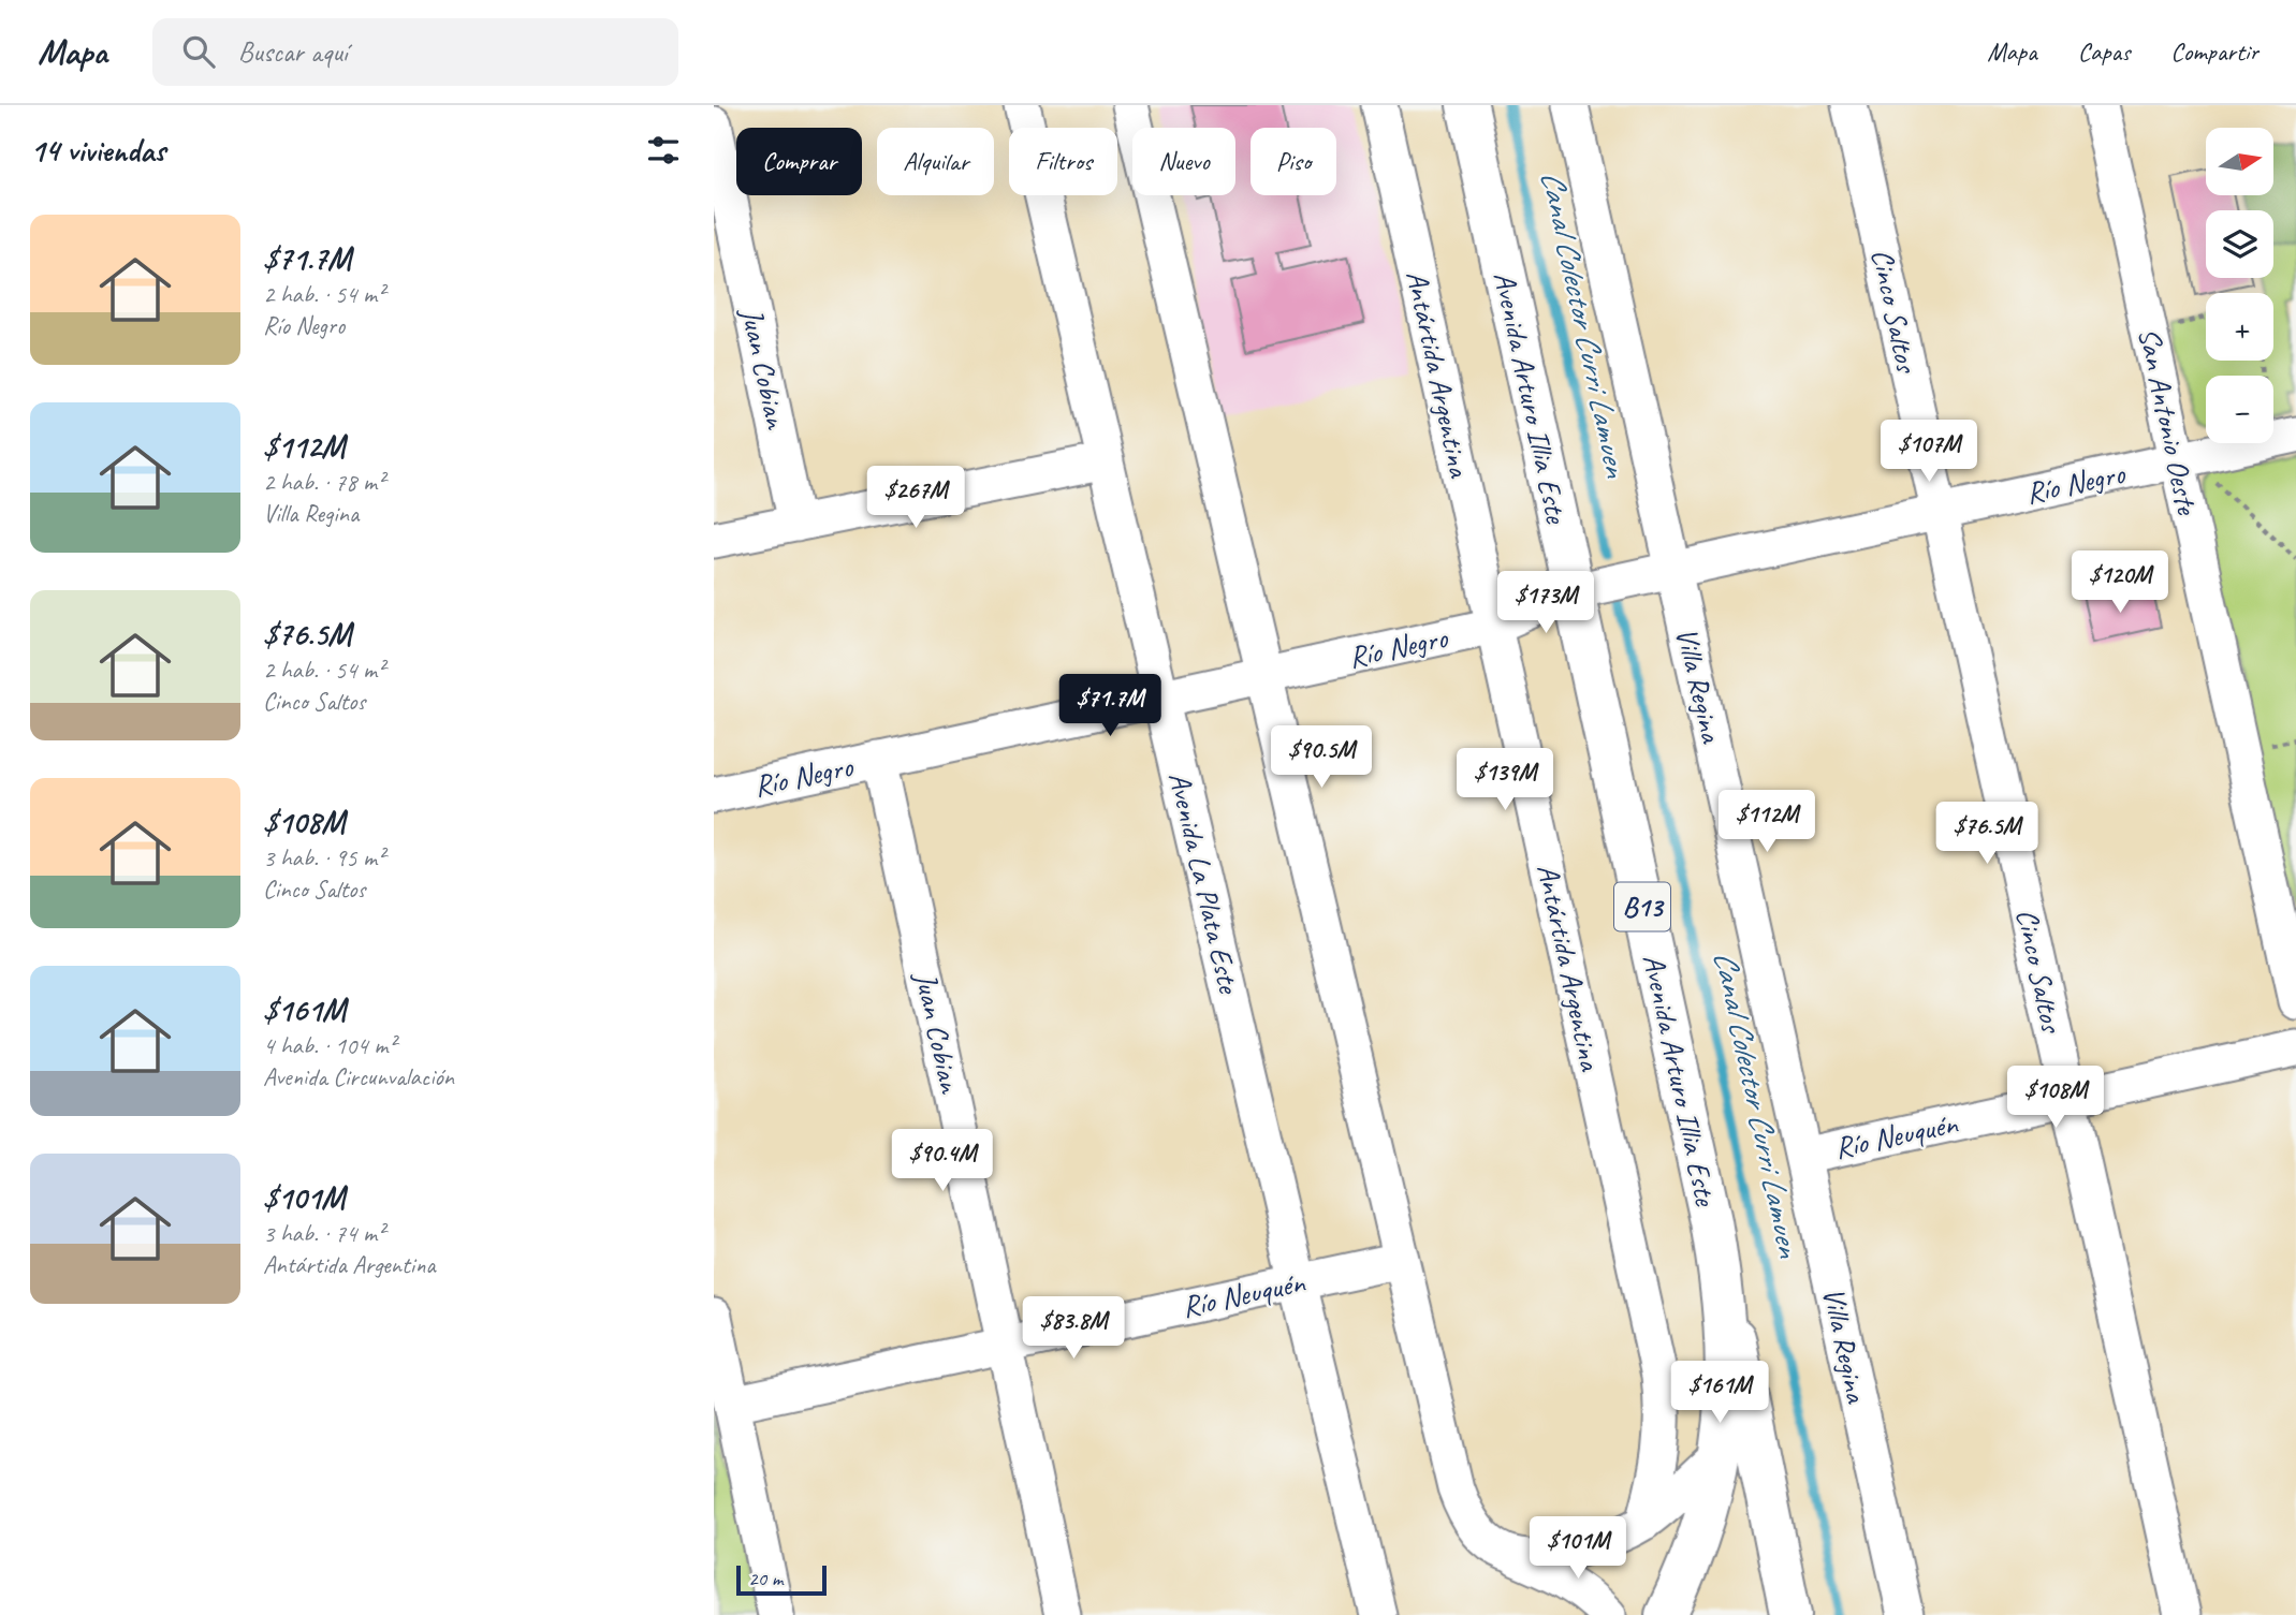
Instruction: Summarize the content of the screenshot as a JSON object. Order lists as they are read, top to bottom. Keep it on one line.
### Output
{"streets":{"main road":["Avenida Arturo Illia Este","B13"],"street":["Cinco Saltos","Juan Cobian","Antártida Argentina","San Antonio Oeste","Río Negro","Villa Regina","Avenida La Plata Este","Río Neuquén"]},"crossings":[["Cinco Saltos","Río Negro"],["Cinco Saltos","Río Neuquén"],["Juan Cobian","Río Negro"],["Juan Cobian","Río Neuquén"],["Antártida Argentina","Río Negro"],["Avenida Arturo Illia Este","Río Negro"],["San Antonio Oeste","Río Negro"],["Río Negro","Villa Regina"],["Río Negro","Avenida La Plata Este"],["Villa Regina","Río Neuquén"],["Avenida La Plata Este","Río Neuquén"]],"water":["Canal Colector Curri Lamuen"],"scale_bar":"20 m","north":"right","page":{"header":"Mapa","search":"Buscar aquí","nav":["Mapa","Capas","Compartir"],"heading":"14 viviendas","map_buttons":["+","−"],"chip":["Comprar","Alquilar","Filtros","Nuevo","Piso"],"list":[{"name":"$71.7M","note":"2 hab. · 54 m² · Río Negro"},{"name":"$112M","note":"2 hab. · 78 m² · Villa Regina"},{"name":"$76.5M","note":"2 hab. · 54 m² · Cinco Saltos"},{"name":"$108M","note":"3 hab. · 95 m² · Cinco Saltos"},{"name":"$161M","note":"4 hab. · 104 m² · Avenida Circunvalación"},{"name":"$101M","note":"3 hab. · 74 m² · Antártida Argentina"}],"price":["$107M","$267M","$120M","$173M","$71.7M","$90.5M","$139M","$112M","$76.5M","$108M","$90.4M","$83.8M","$161M","$101M"],"scale":"20 m"}}
